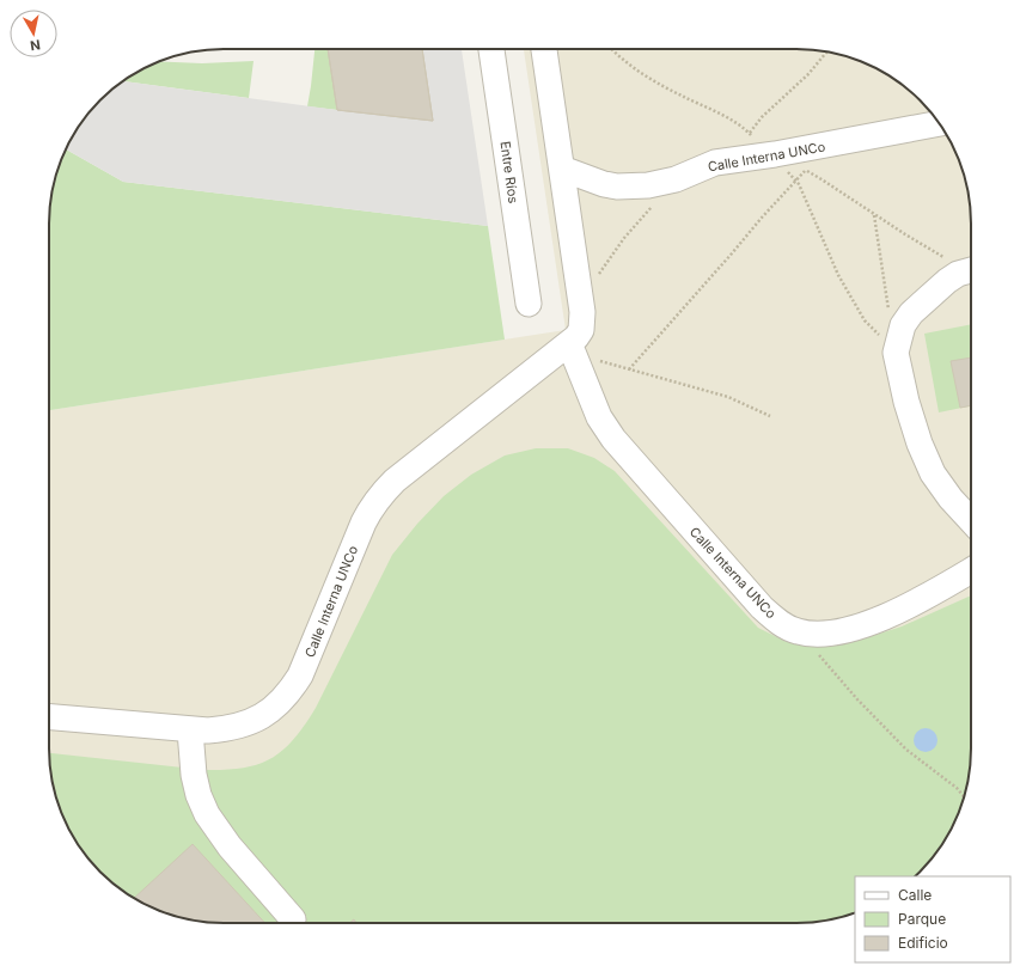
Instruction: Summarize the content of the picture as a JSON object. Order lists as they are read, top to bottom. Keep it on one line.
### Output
{"streets":{"street":["Calle Interna UNCo","Entre Ríos"]},"legend":["Calle","Parque","Edificio"],"north":"bottom"}
